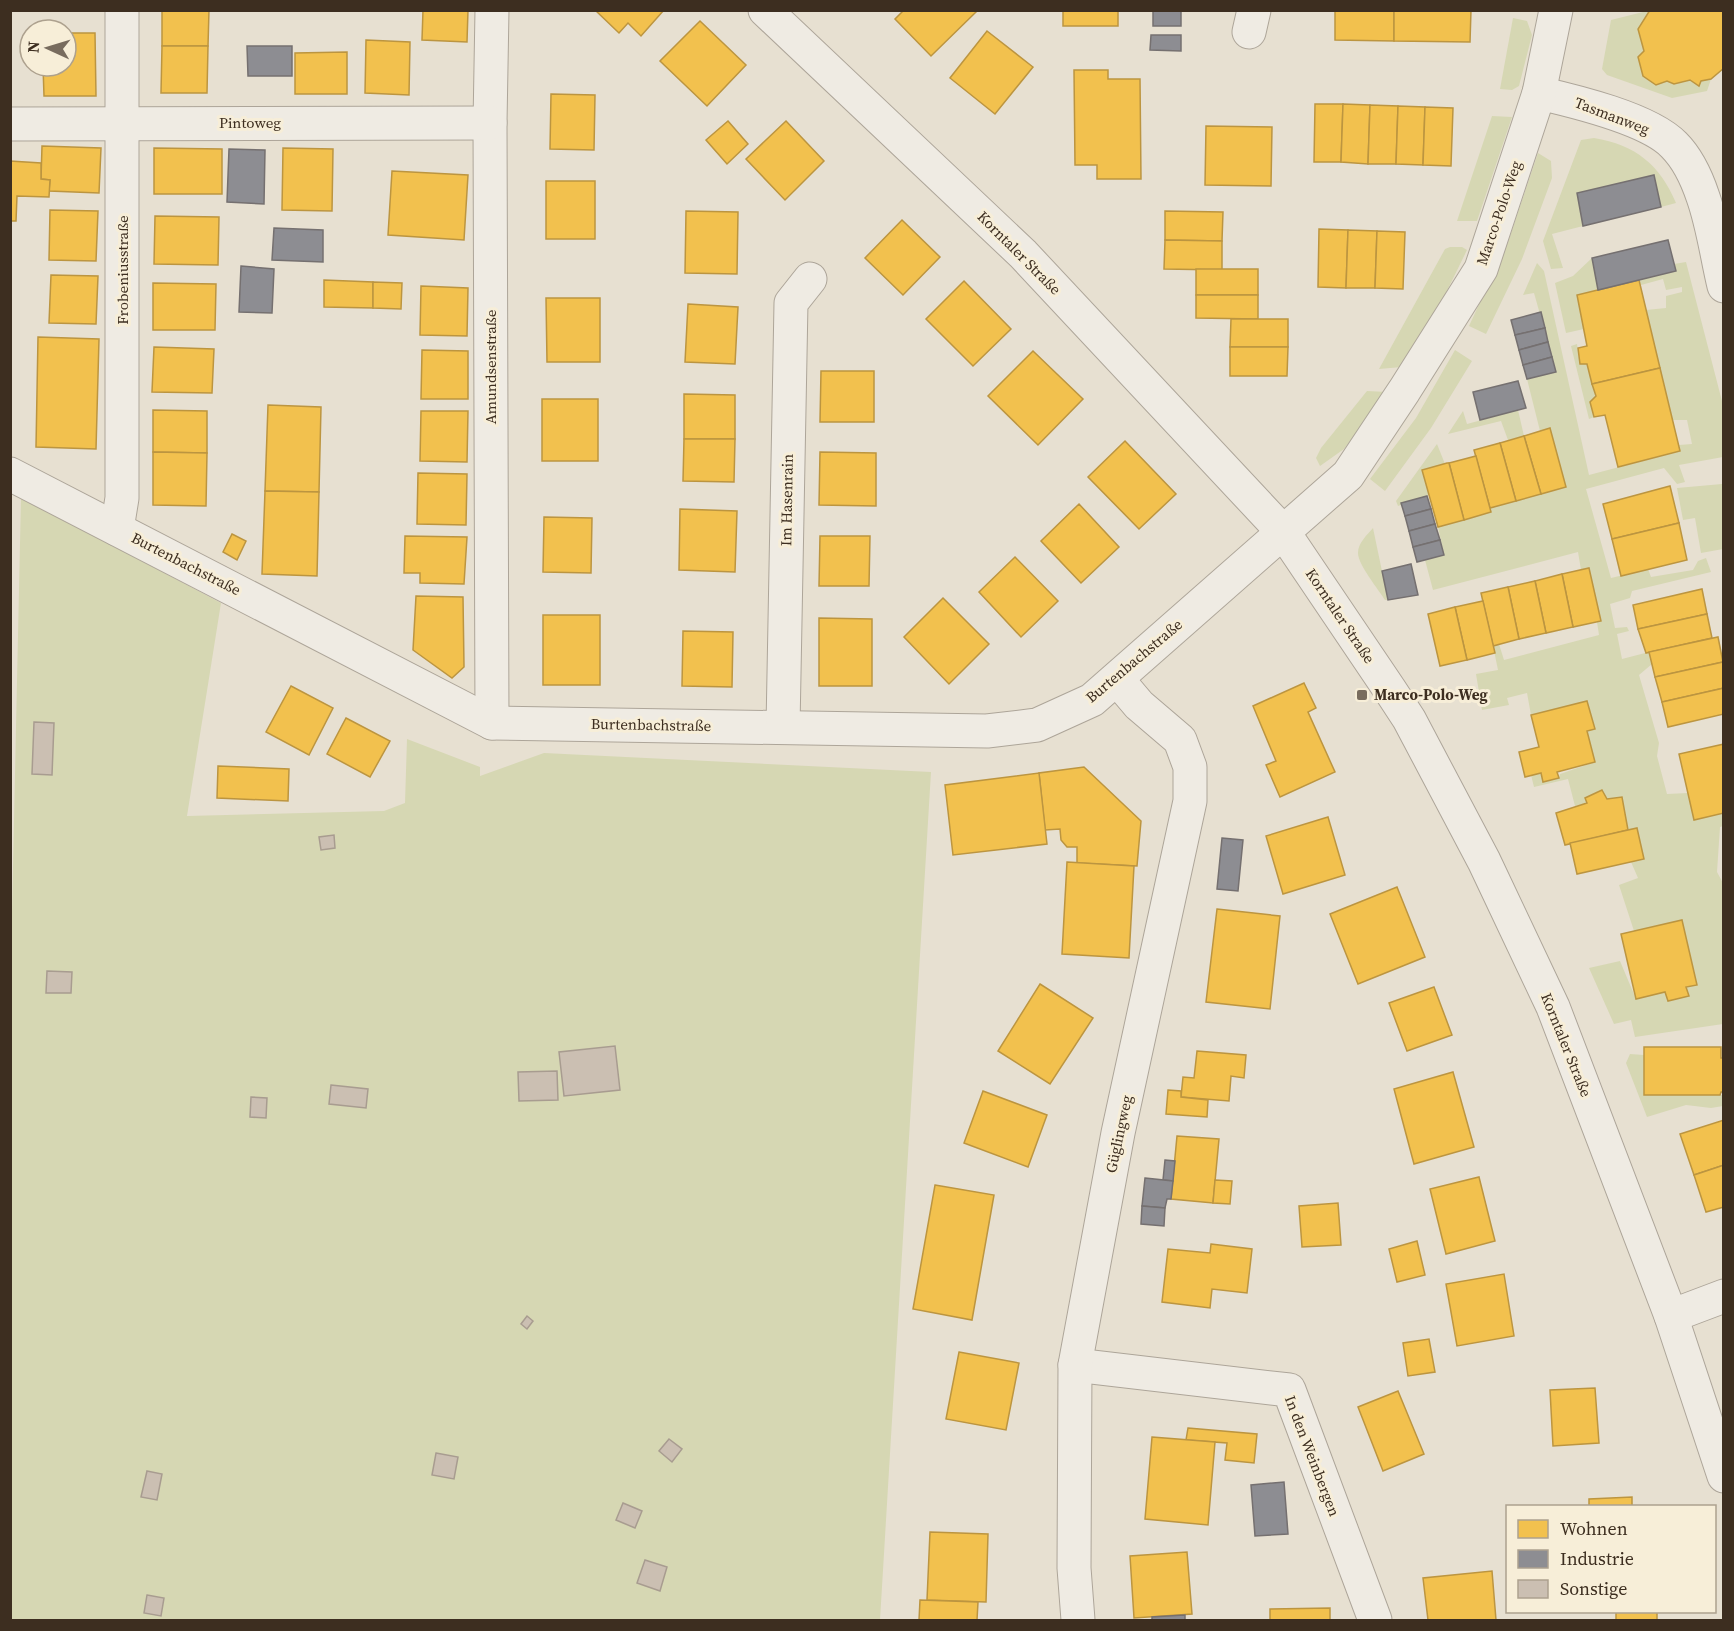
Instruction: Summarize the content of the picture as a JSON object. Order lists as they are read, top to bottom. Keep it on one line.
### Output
{"streets":{"street":["Tasmanweg","Pintoweg","Marco-Polo-Weg","Korntaler Straße","Frobeniusstraße","Amundsenstraße","Im Hasenrain","Burtenbachstraße","Güglingweg","In den Weinbergen"]},"crossings":[["Tasmanweg","Marco-Polo-Weg"],["Pintoweg","Frobeniusstraße"],["Pintoweg","Amundsenstraße"],["Marco-Polo-Weg","Korntaler Straße"],["Marco-Polo-Weg","Burtenbachstraße"],["Korntaler Straße","Burtenbachstraße"],["Frobeniusstraße","Burtenbachstraße"],["Amundsenstraße","Burtenbachstraße"],["Im Hasenrain","Burtenbachstraße"],["Burtenbachstraße","Güglingweg"],["Güglingweg","In den Weinbergen"]],"places":{"transit":["Marco-Polo-Weg"]},"legend":["Wohnen","Industrie","Sonstige"],"north":"left"}
